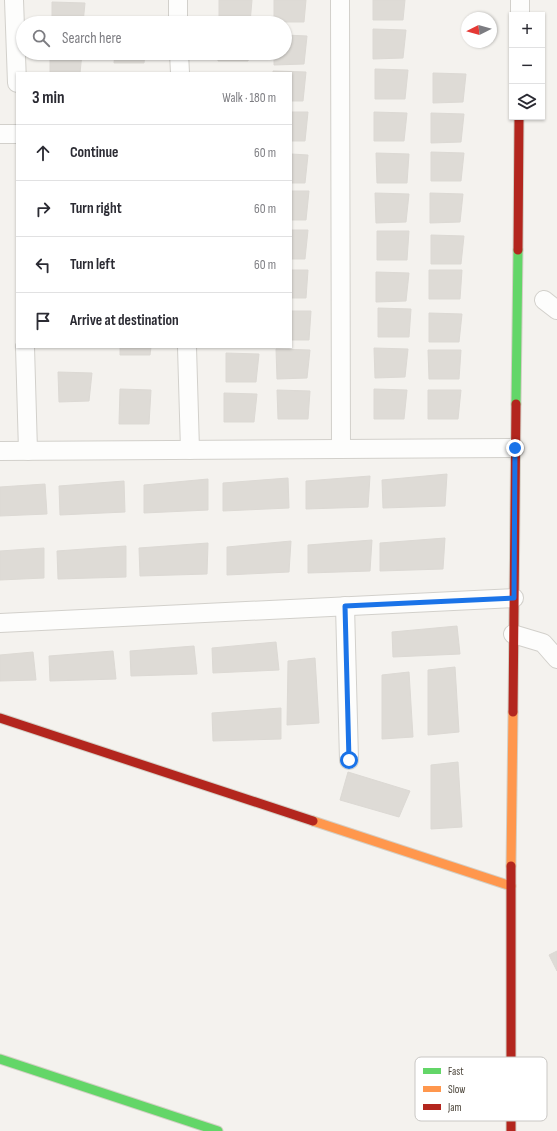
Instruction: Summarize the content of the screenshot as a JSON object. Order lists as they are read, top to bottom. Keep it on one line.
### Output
{"legend":["Fast","Slow","Jam"],"north":"left","page":{"map_buttons":["+","−"],"search":"Search here","heading":["3 min","Walk · 180 m"],"list":[["Continue","60 m"],["Turn right","60 m"],["Turn left","60 m"],"Arrive at destination"]}}
